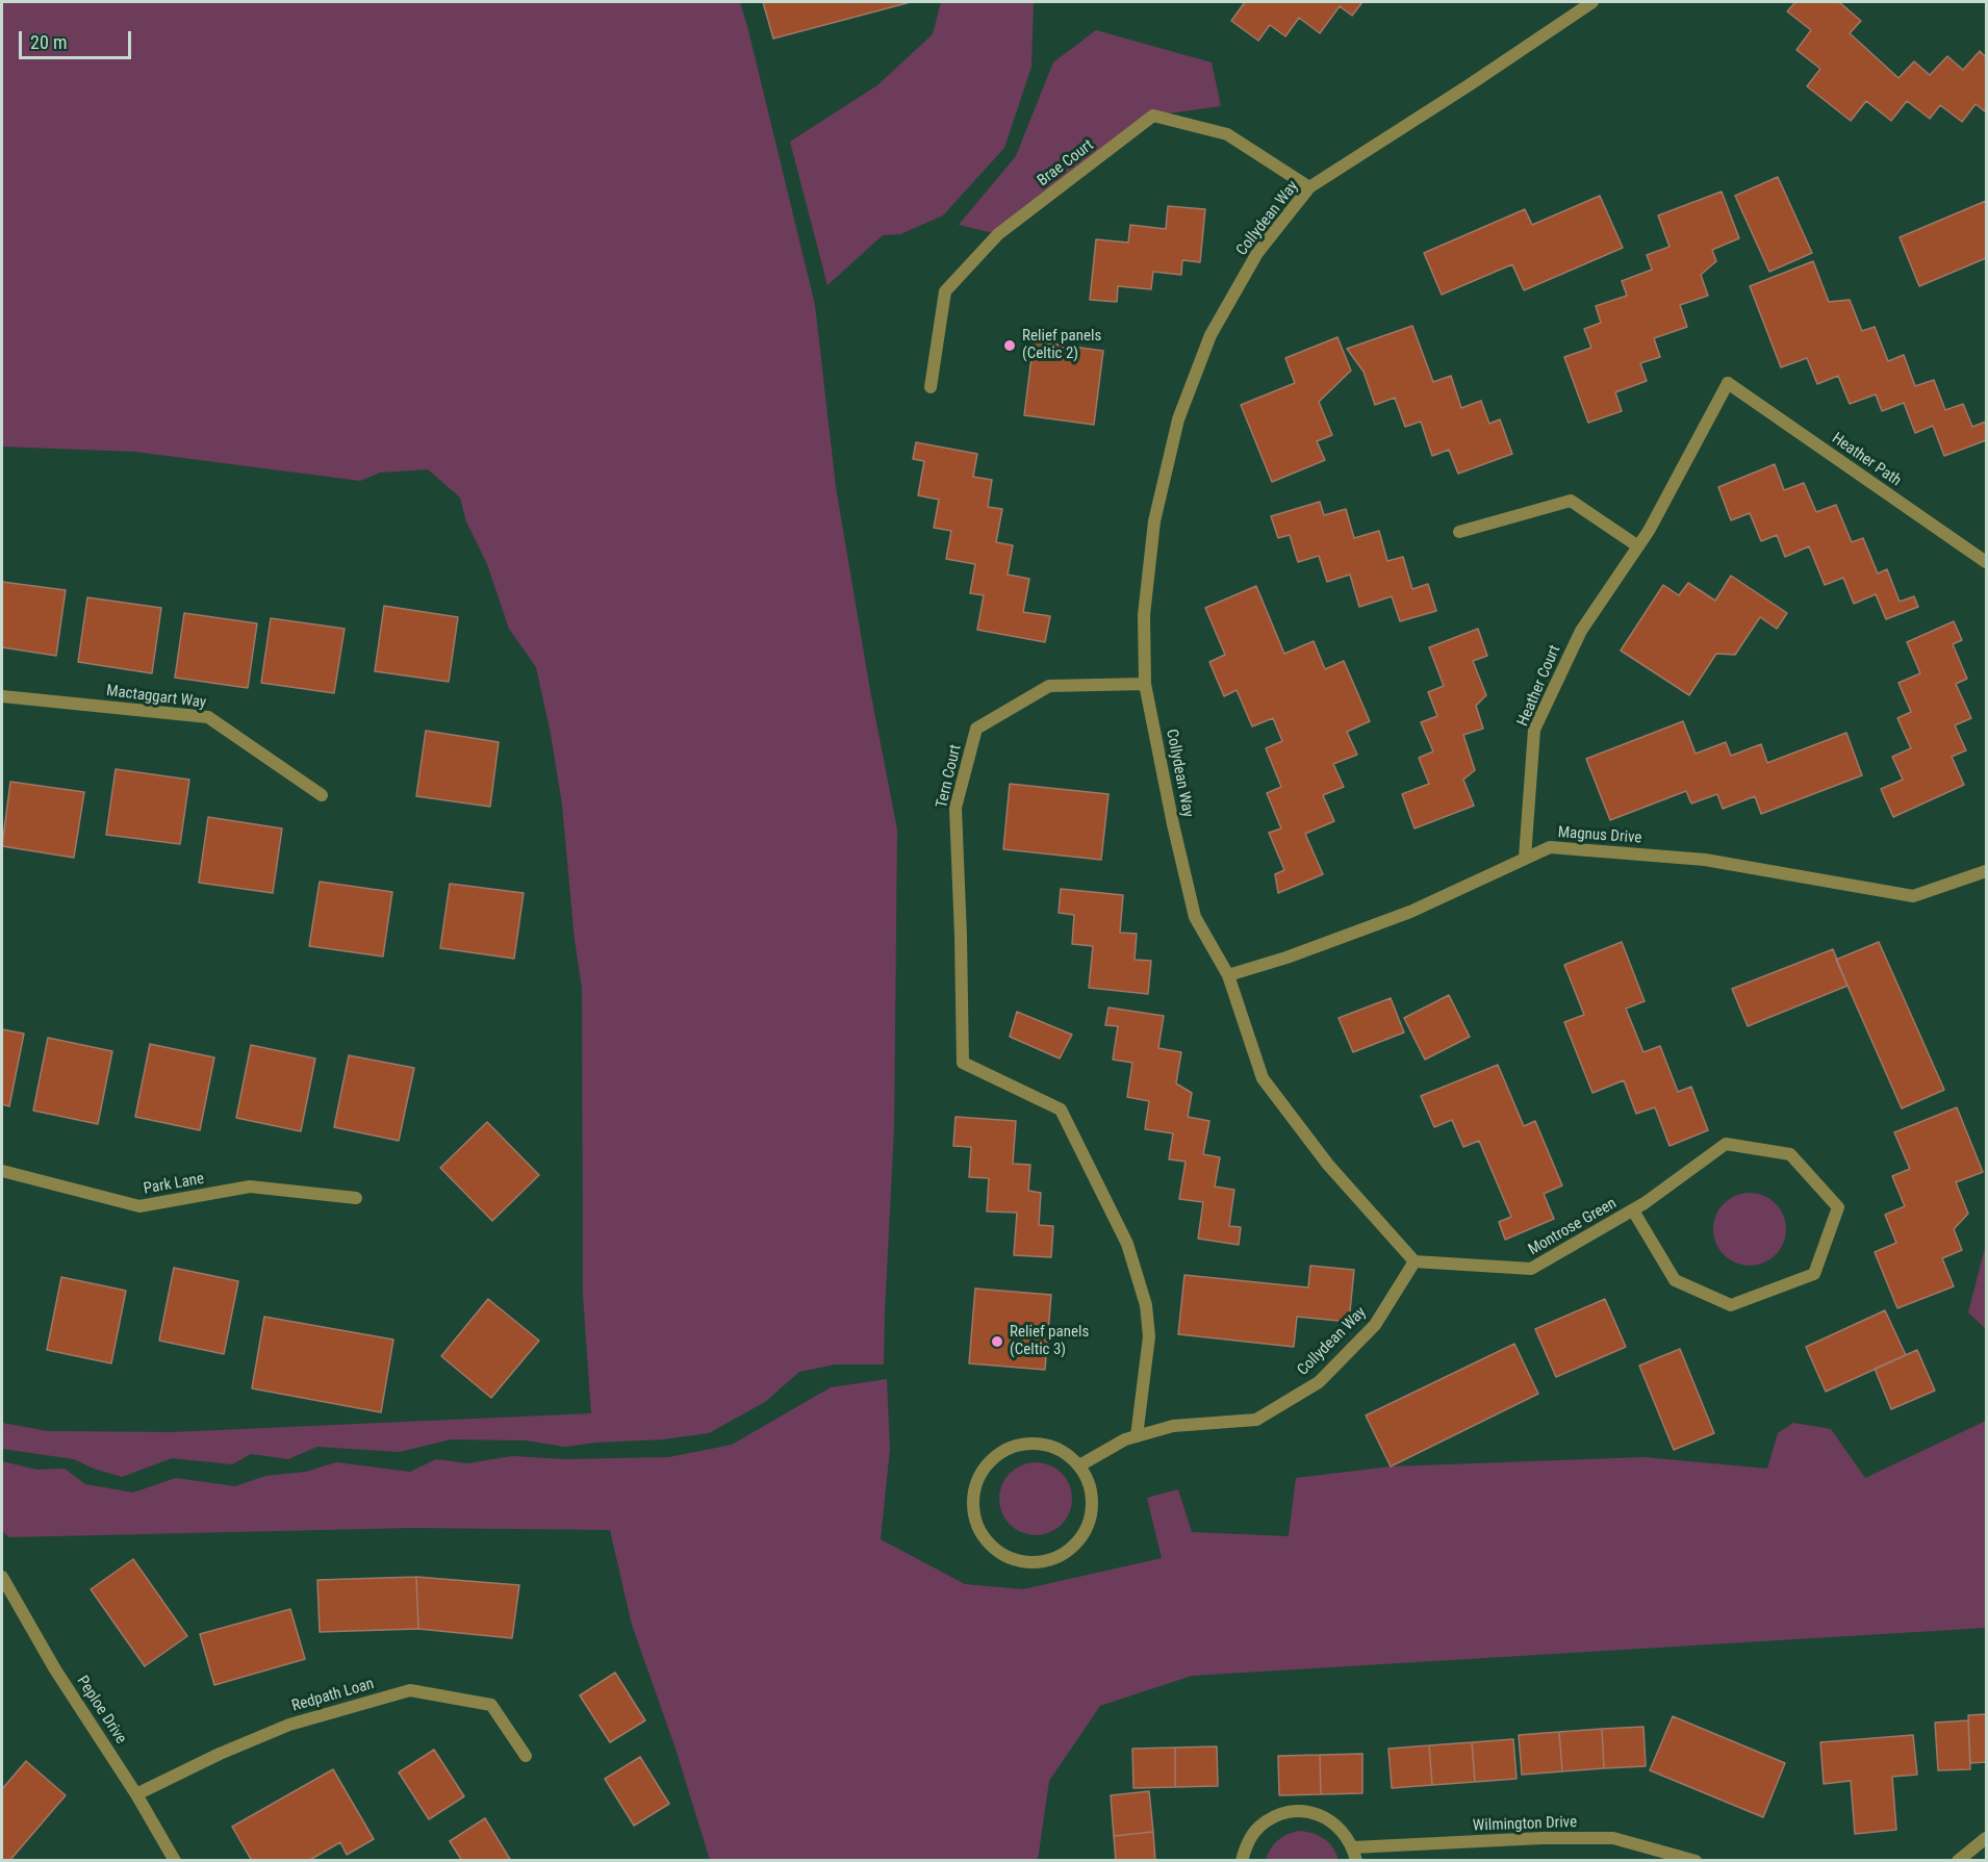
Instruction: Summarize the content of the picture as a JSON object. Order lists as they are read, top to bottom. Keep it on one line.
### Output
{"streets":{"street":["Brae Court","Collydean Way","Heather Path","Heather Court","Mactaggart Way","Tern Court","Magnus Drive","Park Lane","Montrose Green","Redpath Loan","Peploe Drive","Wilmington Drive"]},"crossings":[["Brae Court","Collydean Way"],["Collydean Way","Tern Court"],["Collydean Way","Magnus Drive"],["Collydean Way","Montrose Green"],["Heather Path","Heather Court"],["Heather Court","Magnus Drive"],["Redpath Loan","Peploe Drive"]],"places":["Relief panels (Celtic 2)","Relief panels (Celtic 3)"],"scale_bar":"20 m"}
